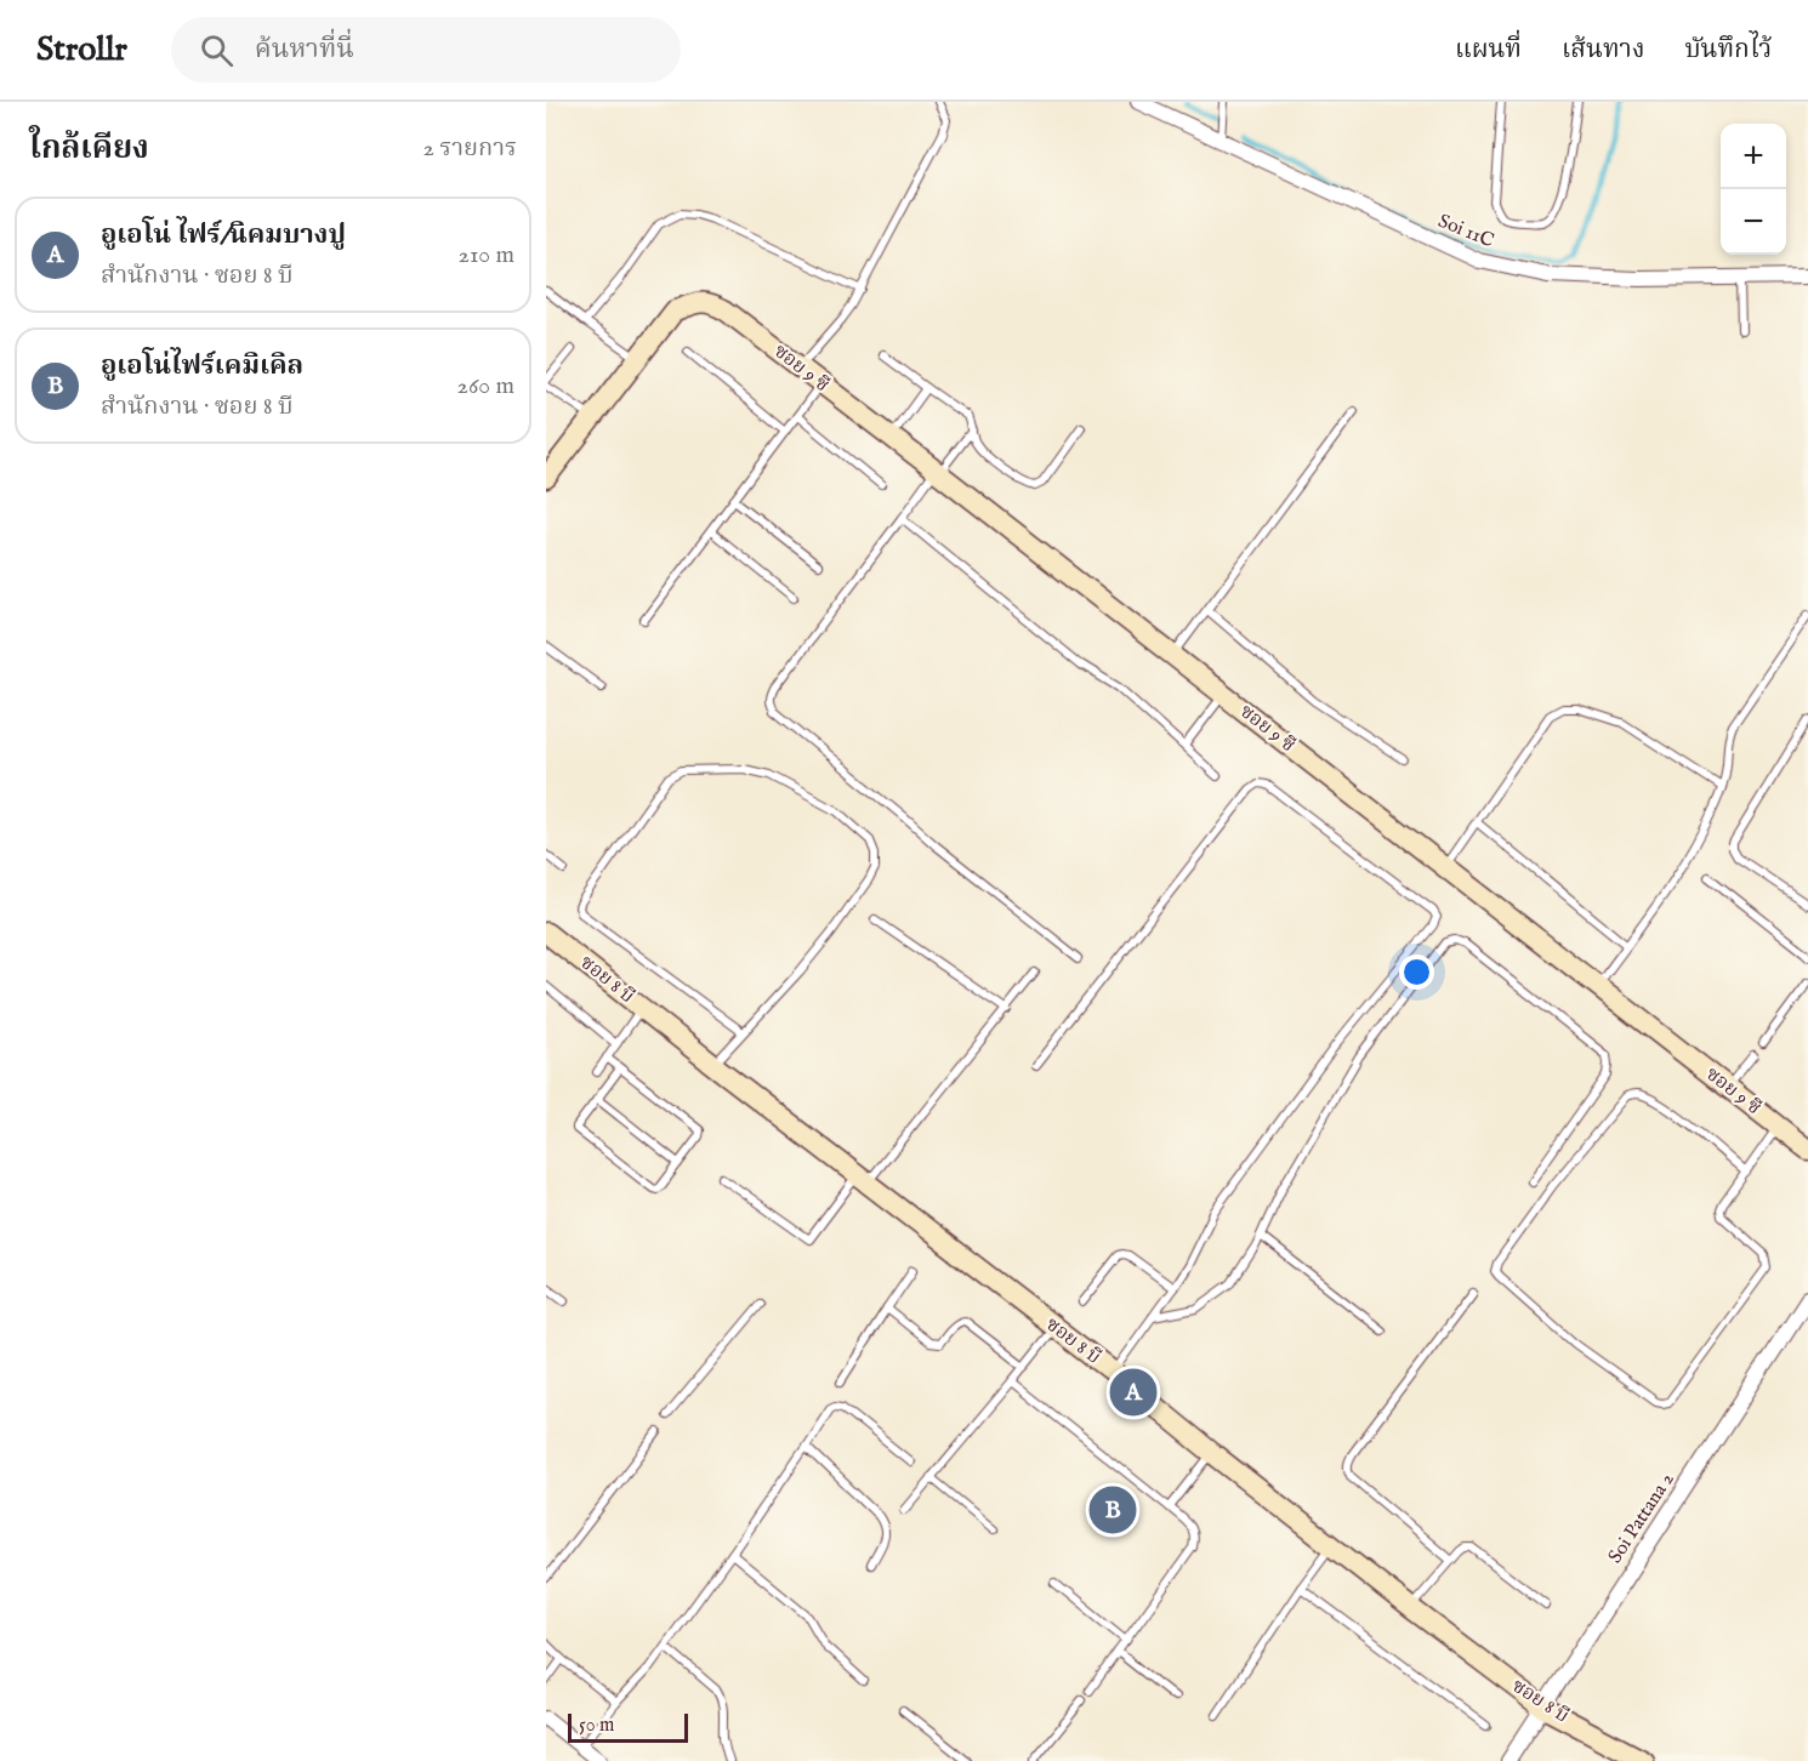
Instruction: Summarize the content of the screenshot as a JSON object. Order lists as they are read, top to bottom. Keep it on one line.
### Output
{"streets":{"street":["Soi 11C","ซอย 9 ซี","ซอย 8 บี","Soi Pattana 2"]},"crossings":[["ซอย 8 บี","Soi Pattana 2"]],"scale_bar":"50 m","page":{"header":"Strollr","search":"ค้นหาที่นี่","nav":["แผนที่","เส้นทาง","บันทึกไว้"],"heading":["ใกล้เคียง","2 รายการ"],"map_buttons":["+","−"],"list":[{"mark":"A","name":"อูเอโน่ ไฟร์/นิคมบางปู","note":"สำนักงาน · ซอย 8 บี","value":"210 m"},{"mark":"B","name":"อูเอโน่ไฟร์เคมิเคิล","note":"สำนักงาน · ซอย 8 บี","value":"260 m"}],"pins":["A","B"],"scale":"50 m"}}
